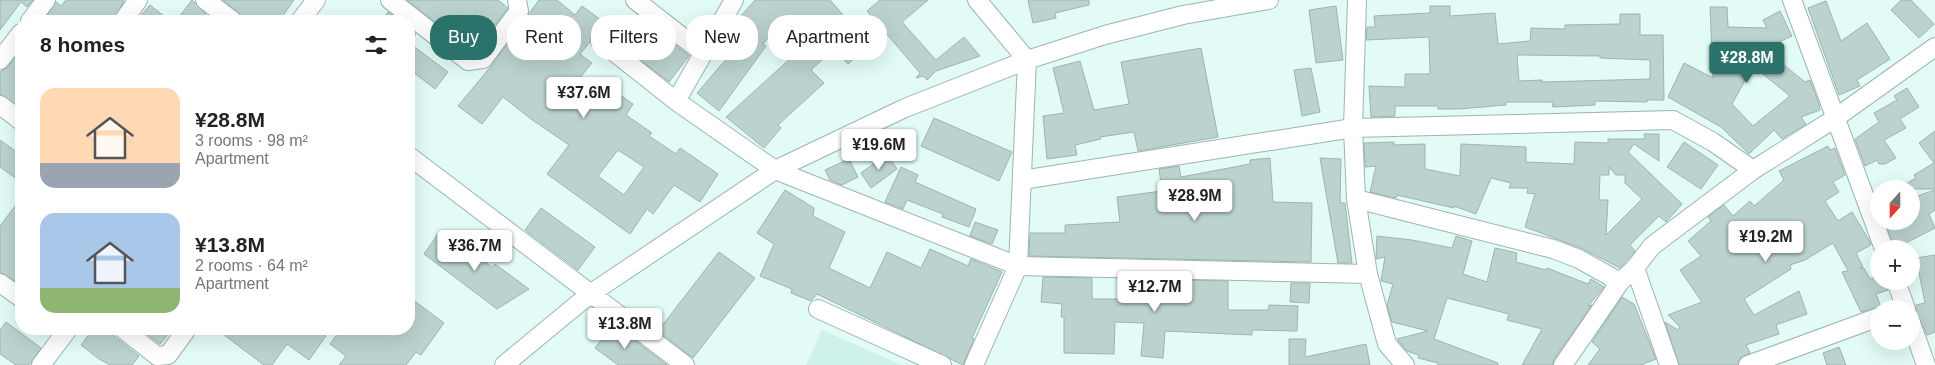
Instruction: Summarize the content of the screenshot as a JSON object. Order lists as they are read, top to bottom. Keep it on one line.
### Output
{"north":"bottom","page":{"chip":["Buy","Rent","Filters","New","Apartment"],"heading":"8 homes","price":["¥28.8M","¥37.6M","¥19.6M","¥28.9M","¥19.2M","¥36.7M","¥12.7M","¥13.8M"],"list":[{"name":"¥28.8M","note":"3 rooms · 98 m² · Apartment"},{"name":"¥13.8M","note":"2 rooms · 64 m² · Apartment"}],"map_buttons":["+","−"]}}
